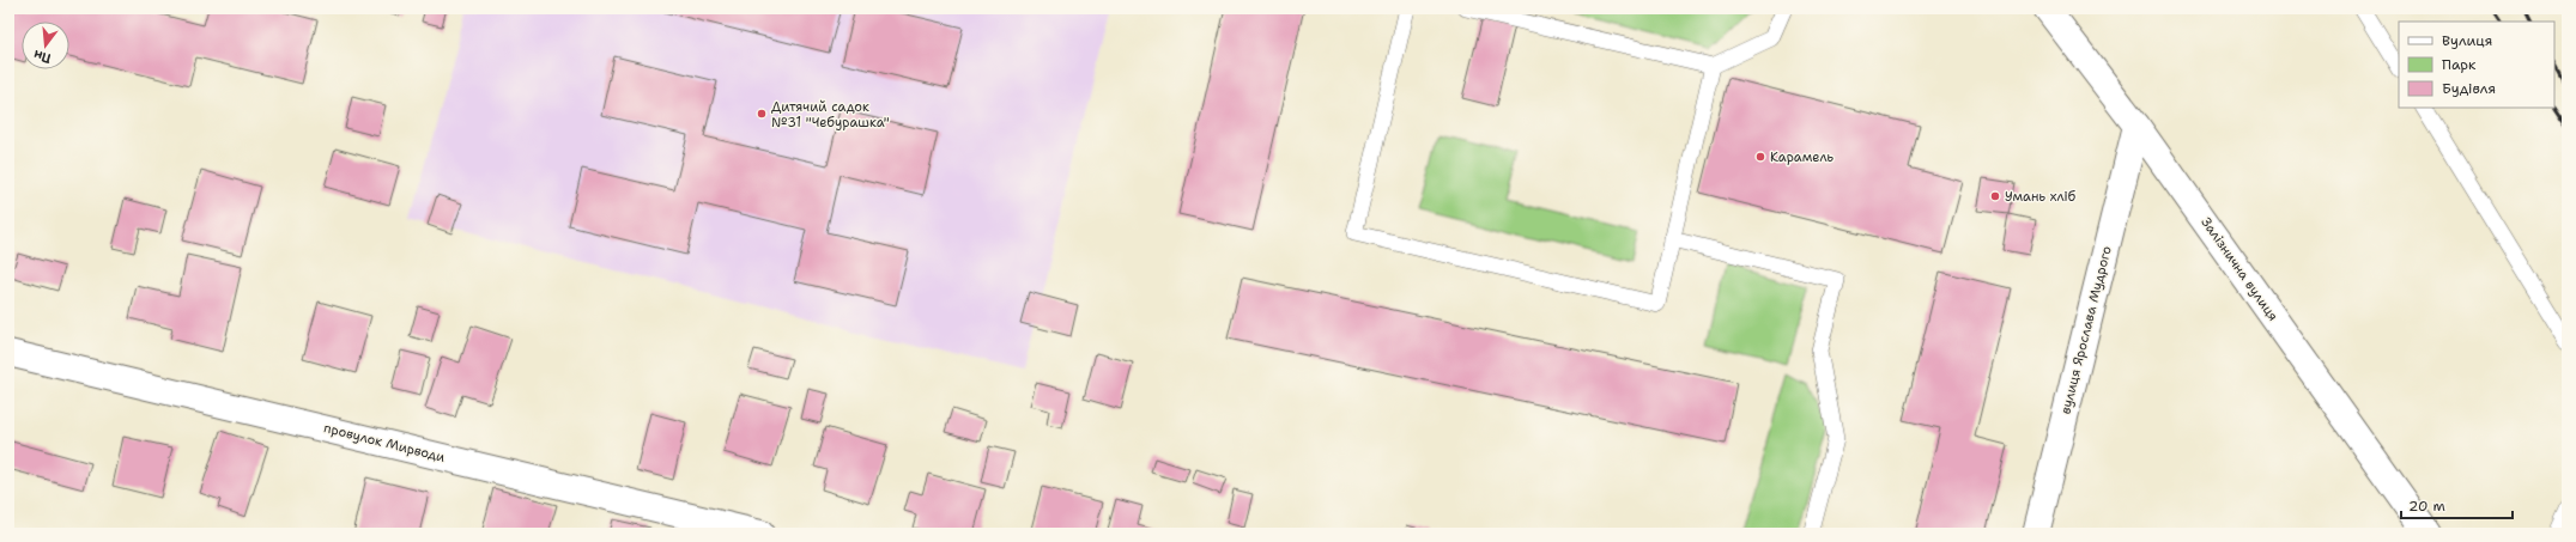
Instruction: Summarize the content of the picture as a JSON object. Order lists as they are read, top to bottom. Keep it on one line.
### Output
{"streets":{"street":["Залізнична вулиця","вулиця Ярослава Мудрого","провулок Мирводи"]},"crossings":[["Залізнична вулиця","вулиця Ярослава Мудрого"]],"places":["Дитячий садок №31 \"Чебурашка\"","Карамель","Умань хліб"],"legend":["Вулиця","Парк","Будівля"],"scale_bar":"20 m","north":"bottom"}
